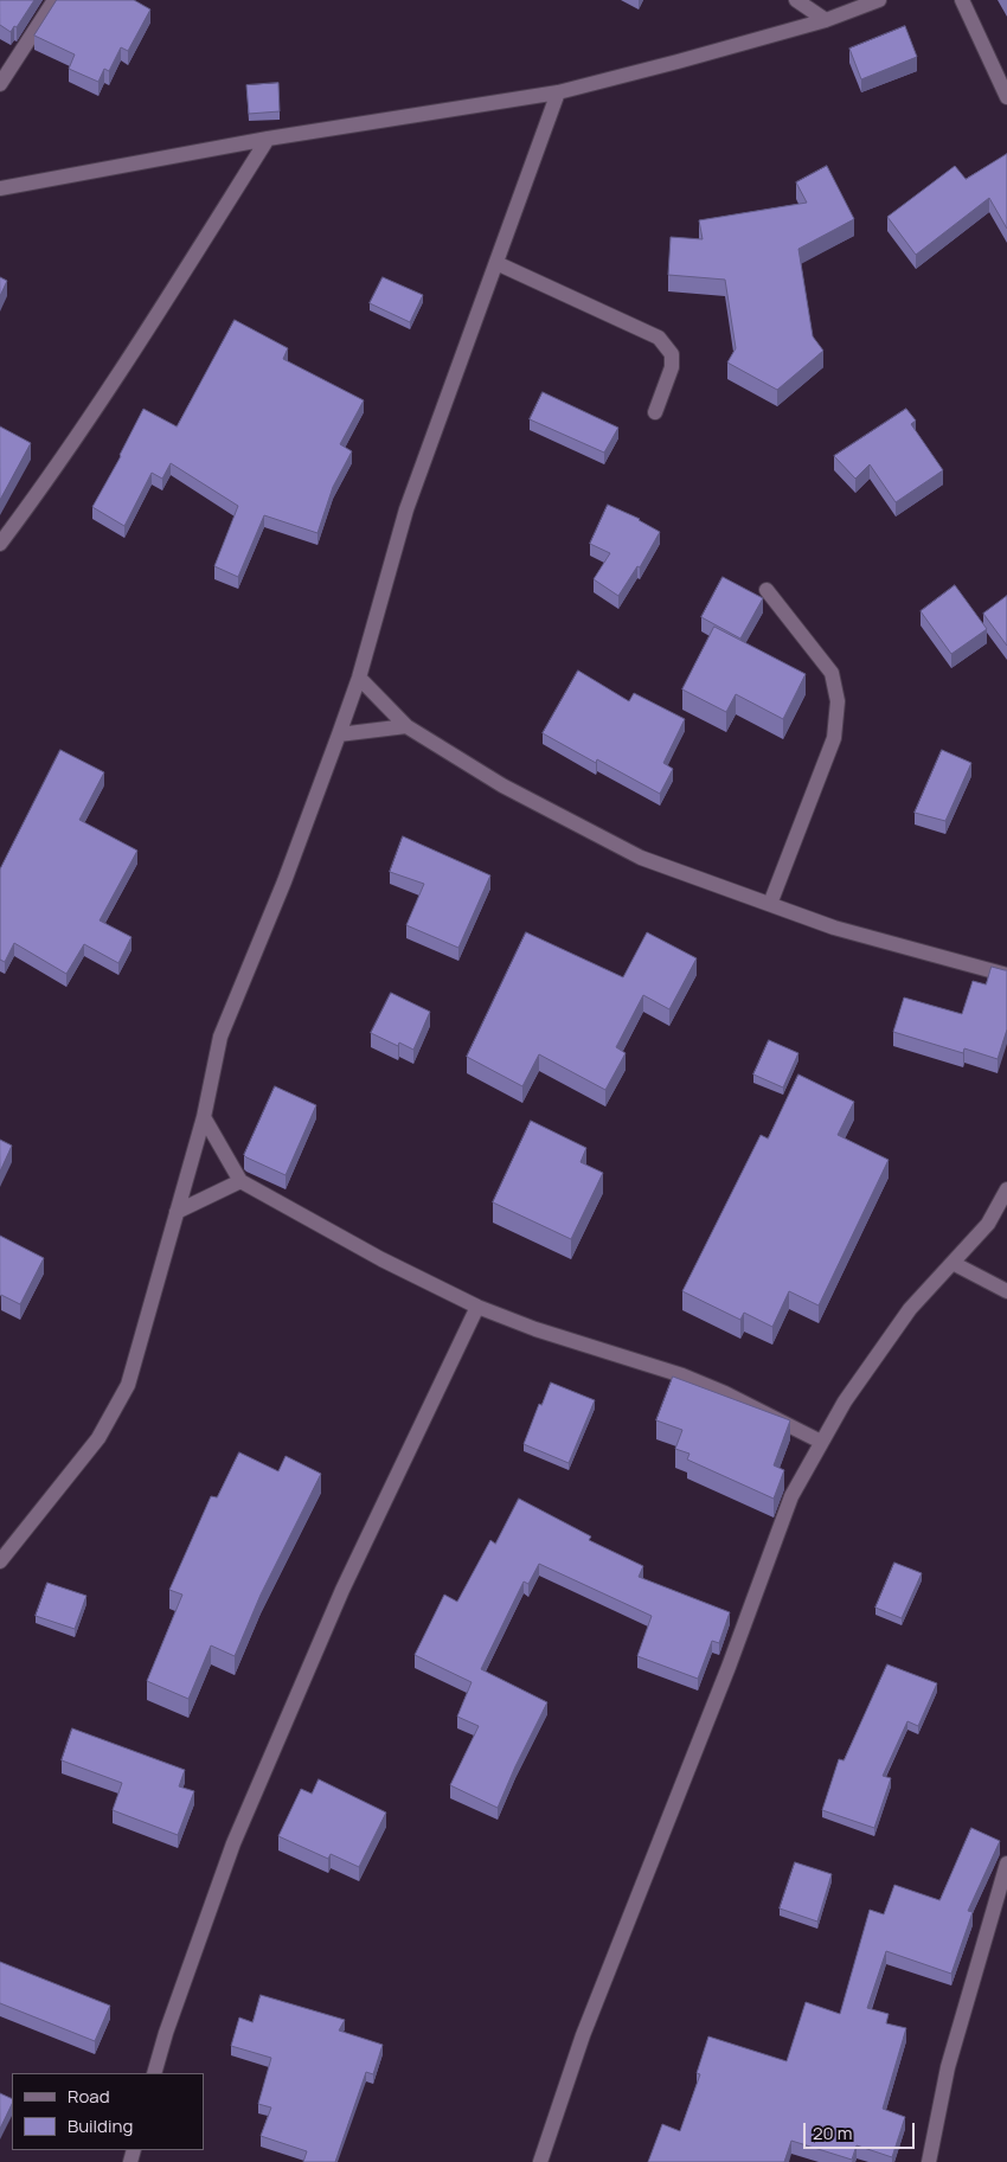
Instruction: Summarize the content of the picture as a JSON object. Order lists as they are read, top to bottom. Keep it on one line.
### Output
{"legend":["Road","Building"],"scale_bar":"20 m"}
